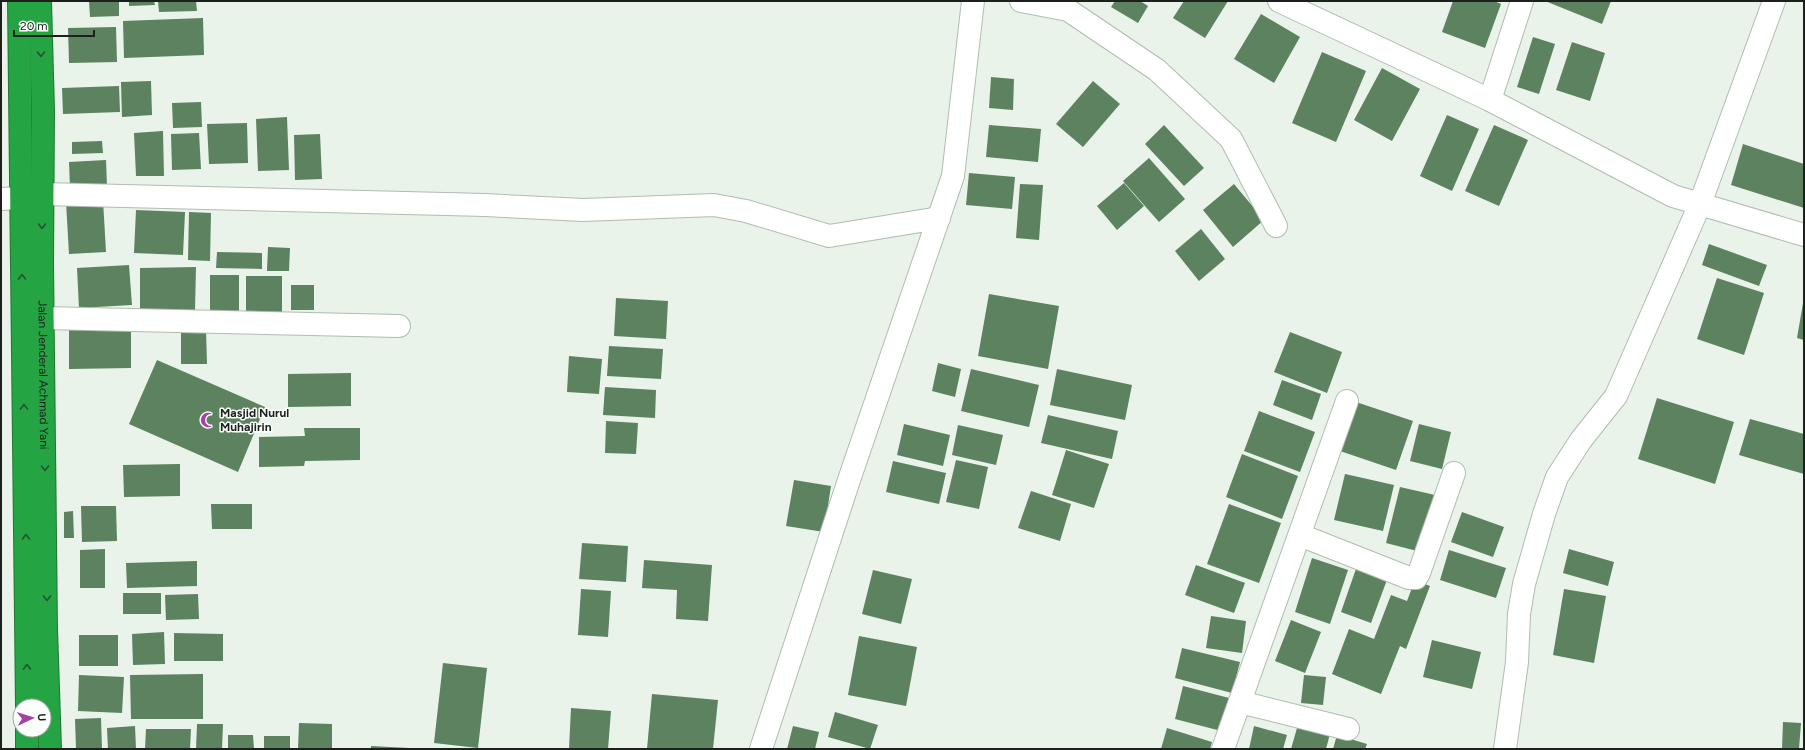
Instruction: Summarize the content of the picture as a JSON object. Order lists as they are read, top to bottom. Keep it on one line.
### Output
{"streets":{"highway":["Jalan Jenderal Achmad Yani"]},"places":{"mosque":["Masjid Nurul Muhajirin"]},"scale_bar":"20 m","north":"right"}
